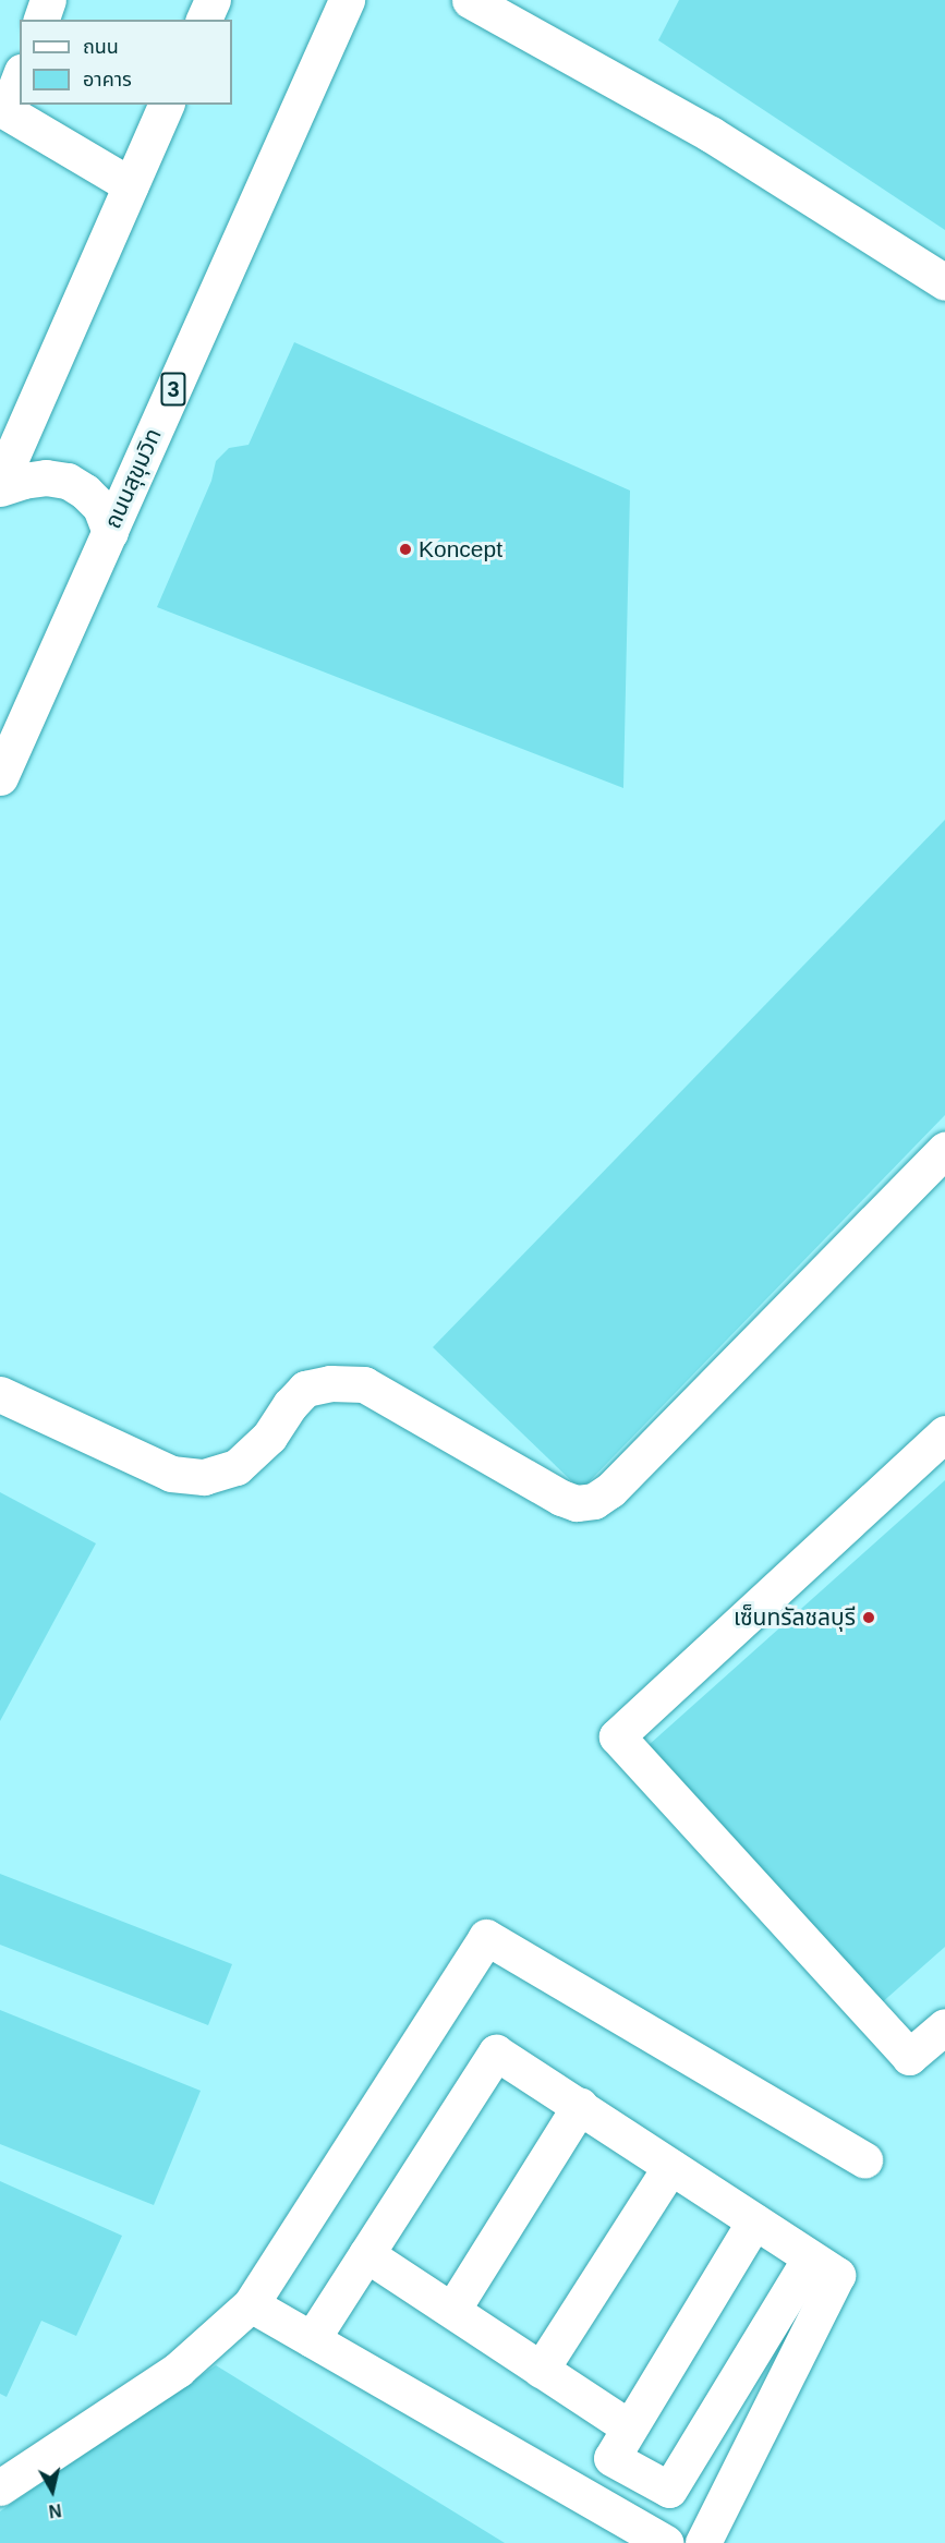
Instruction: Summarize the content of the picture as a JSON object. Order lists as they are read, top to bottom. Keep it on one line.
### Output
{"streets":{"main road":["3","ถนนสุขุมวิท"]},"places":["Koncept","เซ็นทรัลชลบุรี"],"legend":["ถนน","อาคาร"],"north":"bottom"}
